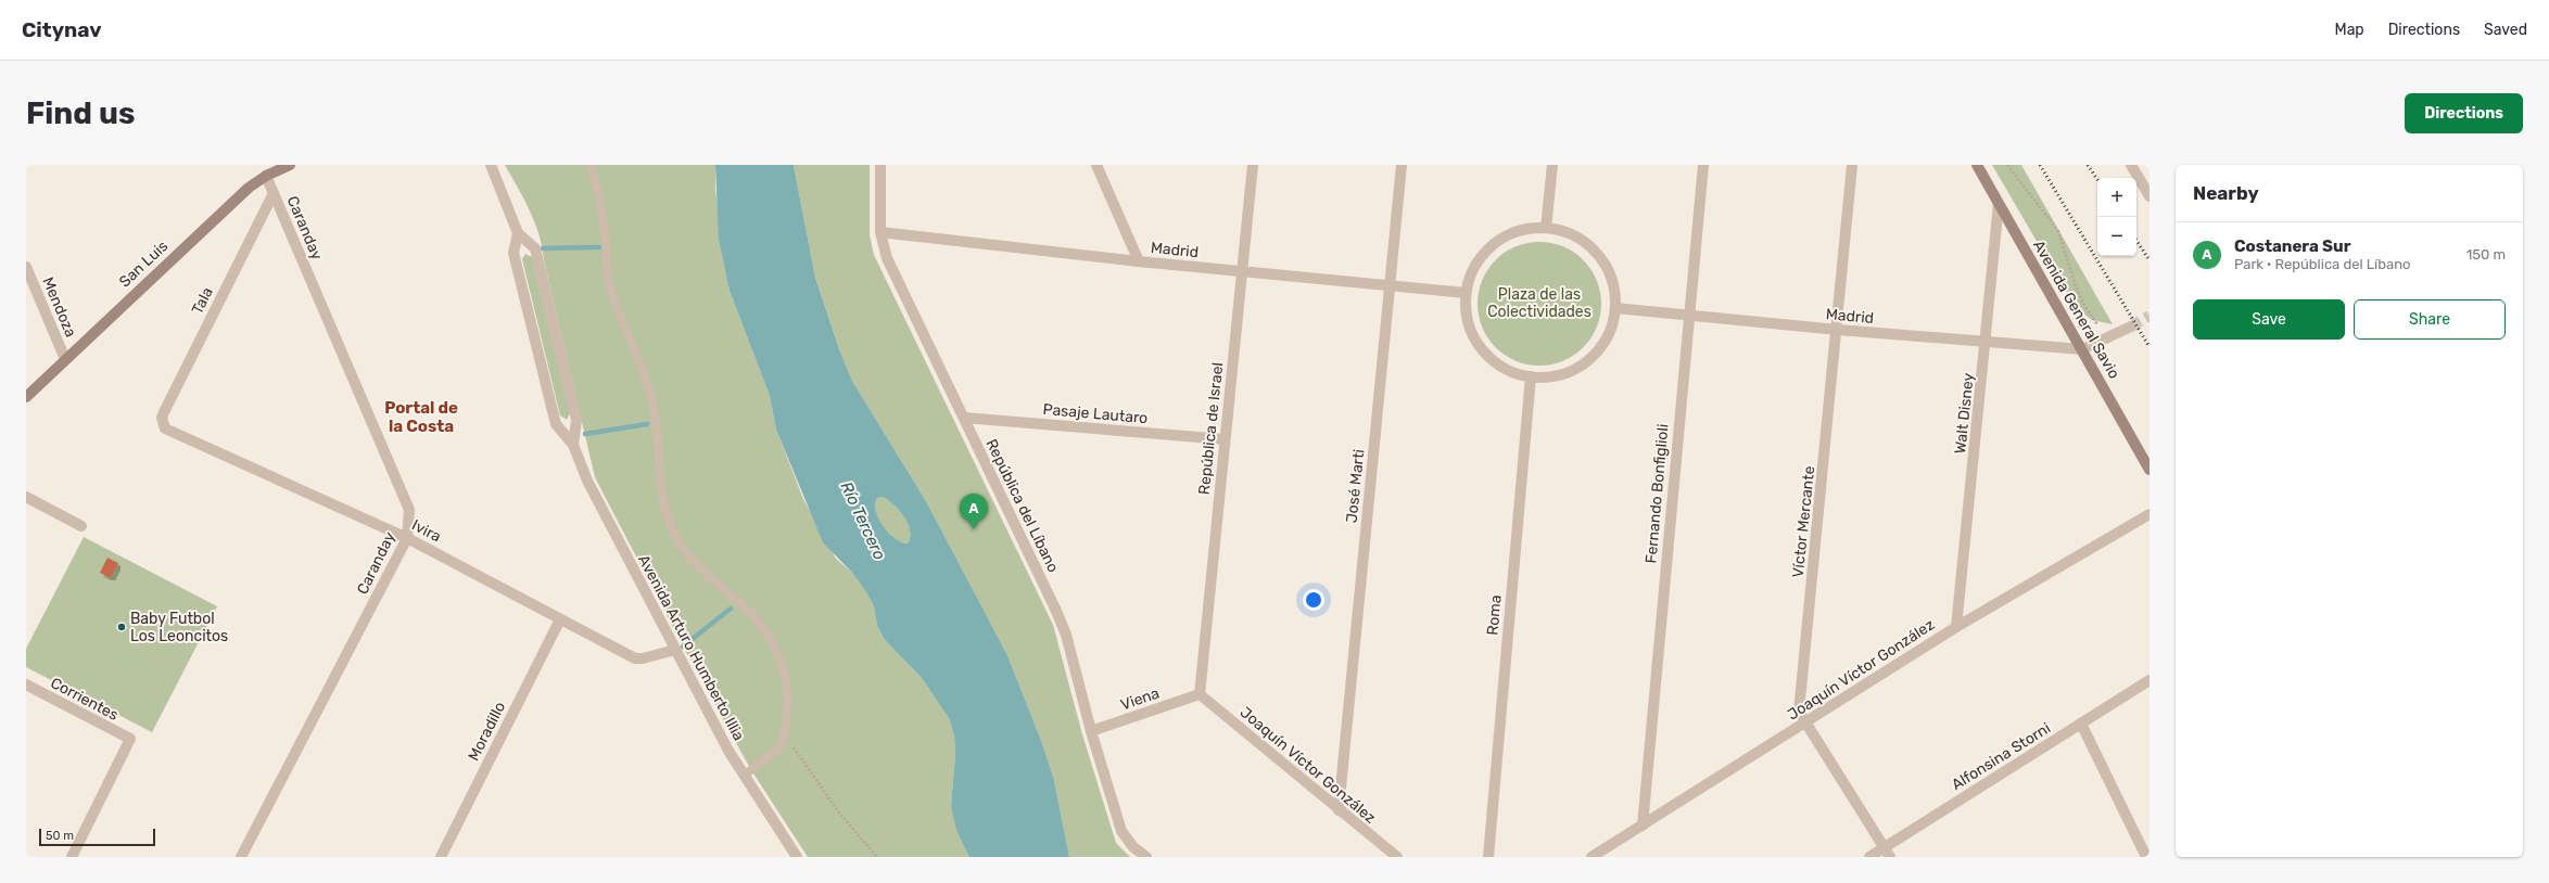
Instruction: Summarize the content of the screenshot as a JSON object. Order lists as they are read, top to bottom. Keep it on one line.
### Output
{"streets":{"main road":["San Luis","Avenida General Savio"],"street":["Caranday","Madrid","Tala","Mendoza","Pasaje Lautaro","Walt Disney","República de Israel","José Marti","Fernando Bonfiglioli","República del Líbano","Víctor Mercante","Ivira","Roma","Avenida Arturo Humberto Illia","Joaquín Víctor González","Corrientes","Viena","Moradillo","Alfonsina Storni"]},"crossings":[["Caranday","San Luis"],["Caranday","Tala"],["Caranday","Ivira"],["Madrid","Avenida General Savio"],["Madrid","Walt Disney"],["Madrid","República de Israel"],["Madrid","José Marti"],["Madrid","Fernando Bonfiglioli"],["Madrid","República del Líbano"],["Madrid","Víctor Mercante"],["Madrid","Roma"],["San Luis","Mendoza"],["Tala","Ivira"],["Avenida General Savio","Walt Disney"],["Pasaje Lautaro","República de Israel"],["Pasaje Lautaro","República del Líbano"],["Walt Disney","Joaquín Víctor González"],["República de Israel","Joaquín Víctor González"],["República de Israel","Viena"],["José Marti","Joaquín Víctor González"],["Fernando Bonfiglioli","Joaquín Víctor González"],["República del Líbano","Viena"],["Víctor Mercante","Joaquín Víctor González"],["Víctor Mercante","Alfonsina Storni"],["Ivira","Avenida Arturo Humberto Illia"],["Ivira","Moradillo"],["Joaquín Víctor González","Viena"]],"districts":["Portal de la Costa"],"water":["Río Tercero"],"parks":["Plaza de las Colectividades"],"places":["Baby Futbol Los Leoncitos"],"scale_bar":"50 m","page":{"header":"Citynav","nav":["Map","Directions","Saved"],"buttons":["Directions",["Save","Share"]],"title":"Find us","heading":"Nearby","map_buttons":["+","−"],"list":[{"mark":"A","name":"Costanera Sur","note":"Park · República del Líbano","value":"150 m"}],"pins":"A","scale":"50 m"}}
